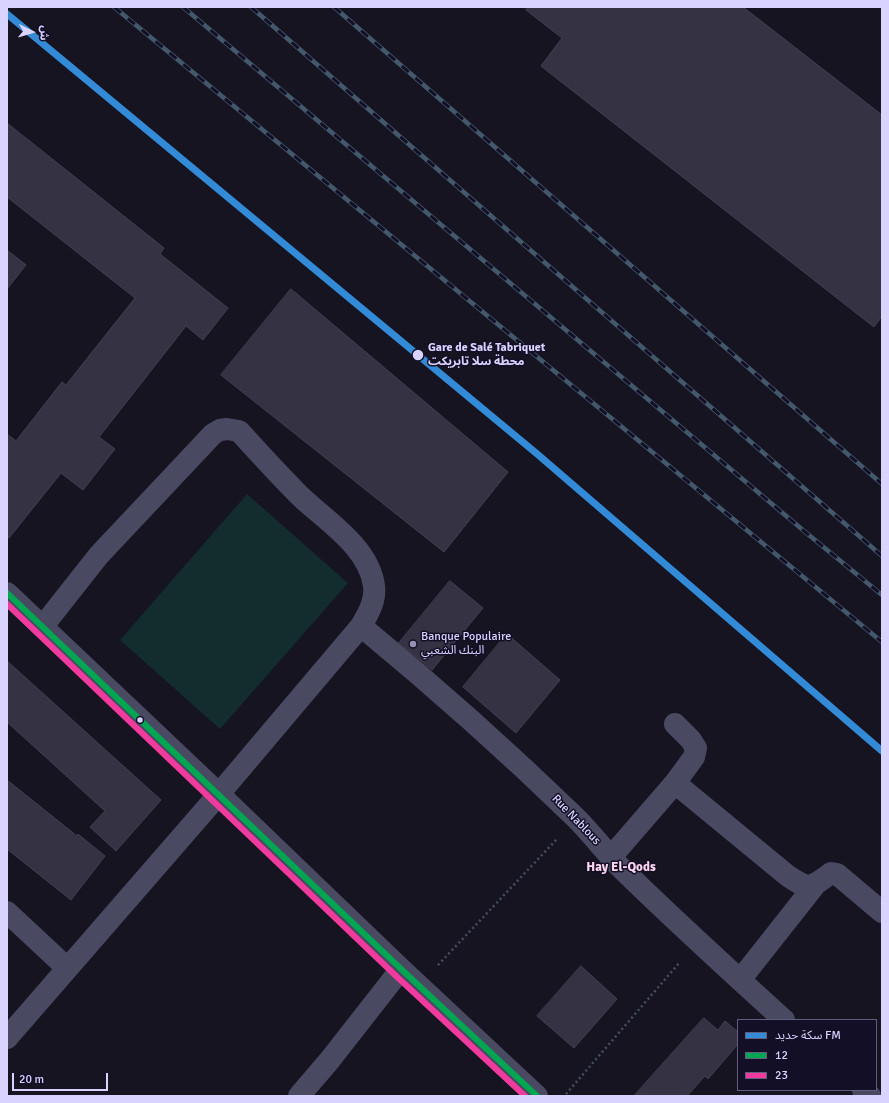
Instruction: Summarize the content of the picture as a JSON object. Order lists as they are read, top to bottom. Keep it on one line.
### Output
{"streets":{"street":["Rue Nablous"]},"districts":["Hay El-Qods"],"places":["Gare de Salé Tabriquet محطة سلا تابريكت","Banque Populaire البنك الشعبي"],"lines":["rail line FM","transit line 12","transit line 23"],"legend":["سكة حديد FM","12","23"],"scale_bar":"20 m","north":"right"}
